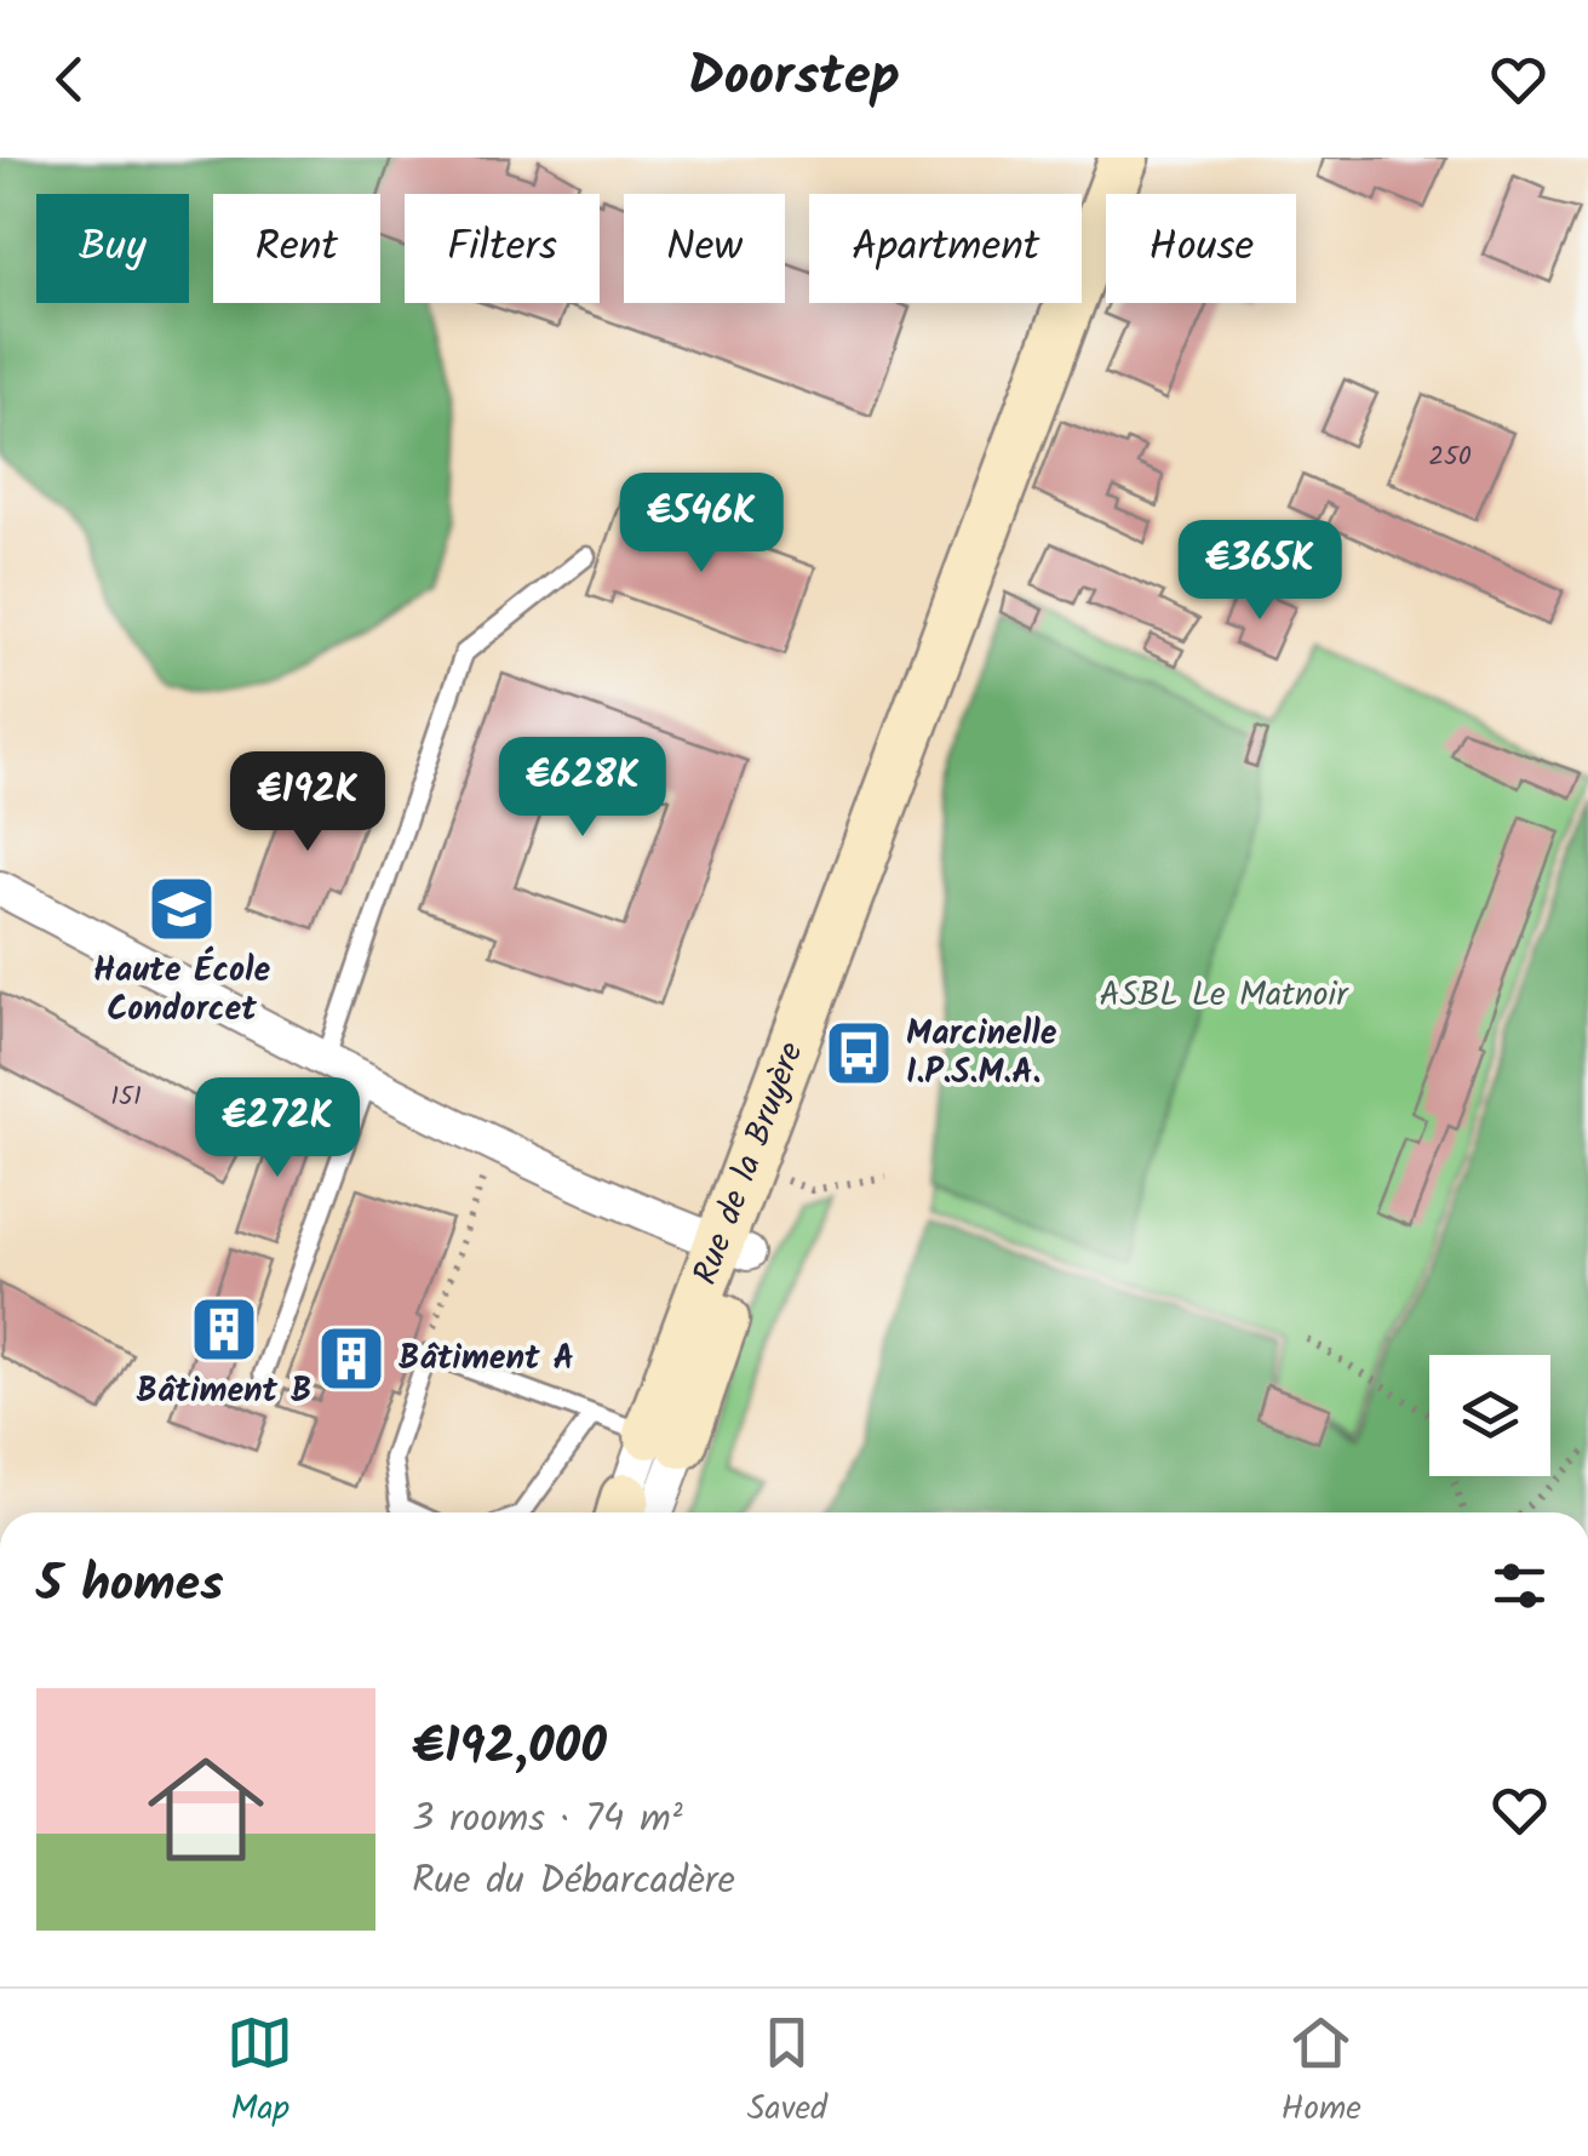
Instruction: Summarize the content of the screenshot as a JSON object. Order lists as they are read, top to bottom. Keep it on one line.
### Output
{"streets":{"street":["Rue de la Bruyère"]},"parks":["ASBL Le Matnoir"],"places":{"school or university":["Haute École Condorcet"],"bus stop":["Marcinelle I.P.S.M.A."],"building":["Bâtiment B","Bâtiment A"]},"house_numbers":["250","151"],"page":{"header":"Doorstep","chip":["Buy","Rent","Filters","New","Apartment","House"],"price":["€546K","€365K","€628K","€192K","€272K"],"heading":"5 homes","list":[{"name":"€192,000","note":"3 rooms · 74 m² · Rue du Débarcadère"}],"tabs":["Map","Saved","Home"]}}
